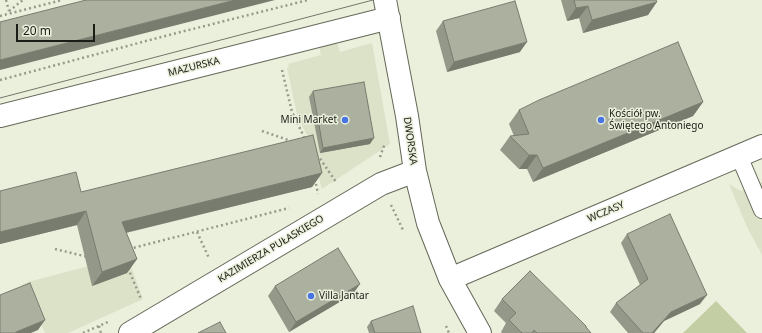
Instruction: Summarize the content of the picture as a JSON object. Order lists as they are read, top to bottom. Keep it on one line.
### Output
{"streets":{"street":["MAZURSKA","DWORSKA","WCZASY","KAZIMIERZA PUŁASKIEGO"]},"crossings":[["MAZURSKA","DWORSKA"],["DWORSKA","WCZASY"],["DWORSKA","KAZIMIERZA PUŁASKIEGO"]],"places":["Mini Market","Kościół pw. Świętego Antoniego","Villa Jantar"],"scale_bar":"20 m"}
